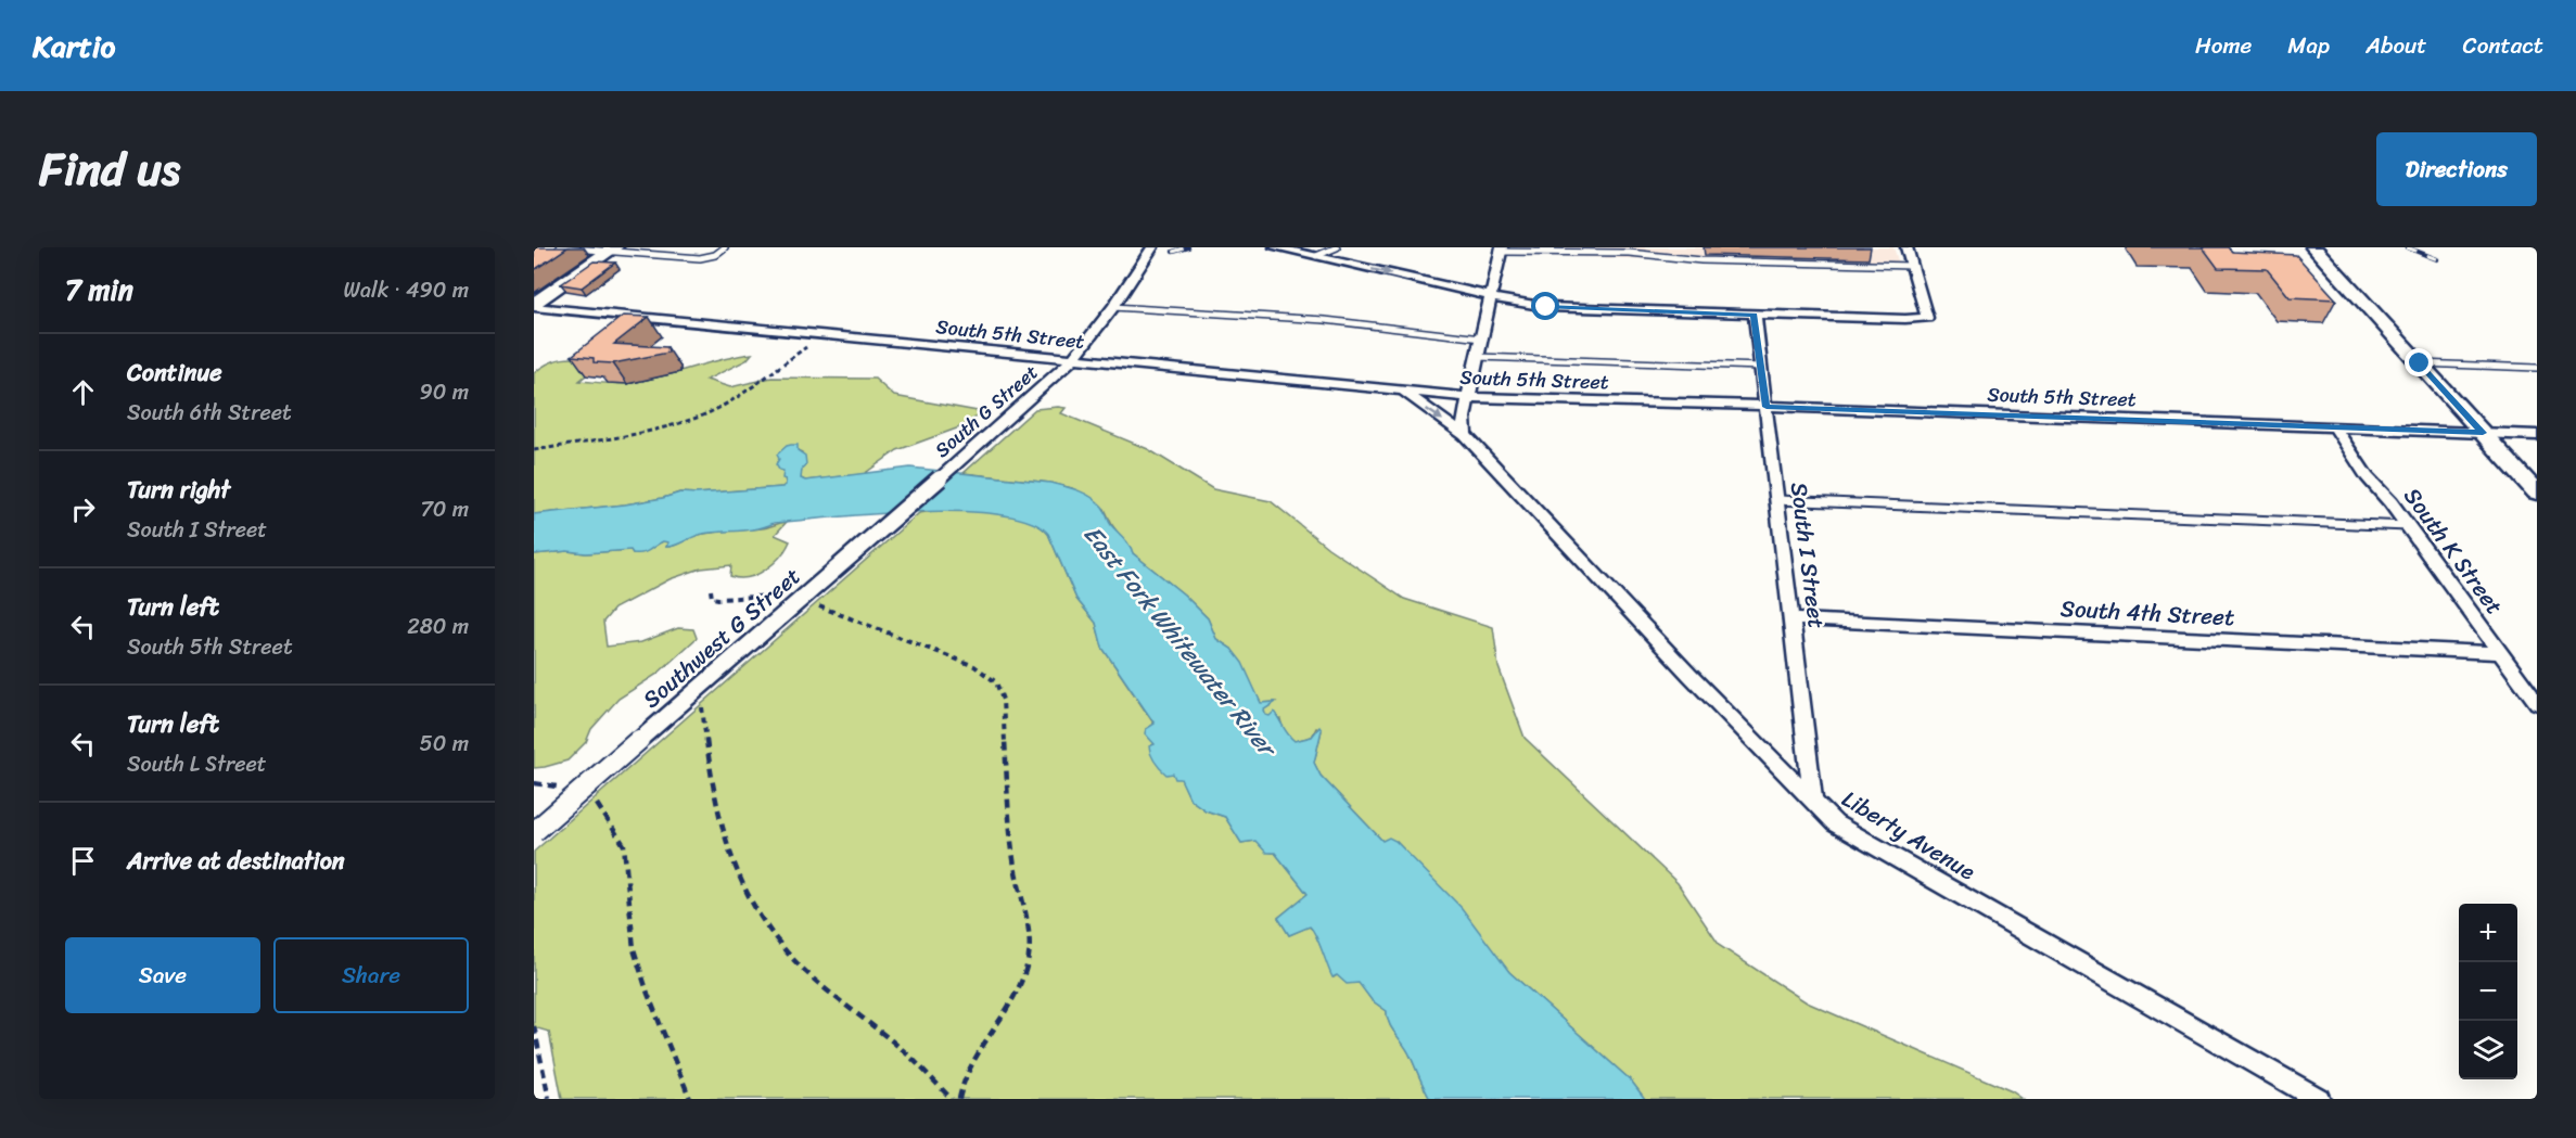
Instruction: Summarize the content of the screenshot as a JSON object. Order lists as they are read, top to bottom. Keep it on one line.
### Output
{"streets":{"street":["South 5th Street","South G Street","South K Street","South I Street","South 4th Street","Southwest G Street","Liberty Avenue"]},"crossings":[["South 5th Street","South G Street"],["South 5th Street","South K Street"],["South 5th Street","South I Street"],["South 5th Street","Liberty Avenue"],["South G Street","Southwest G Street"],["South K Street","South 4th Street"],["South I Street","South 4th Street"],["South I Street","Liberty Avenue"]],"water":["East Fork Whitewater River"],"page":{"header":"Kartio","nav":["Home","Map","About","Contact"],"title":"Find us","buttons":["Directions",["Save","Share"]],"heading":["7 min","Walk · 490 m"],"list":[["Continue","South 6th Street","90 m"],["Turn right","South I Street","70 m"],["Turn left","South 5th Street","280 m"],["Turn left","South L Street","50 m"],"Arrive at destination"],"map_buttons":["+","−"]}}
